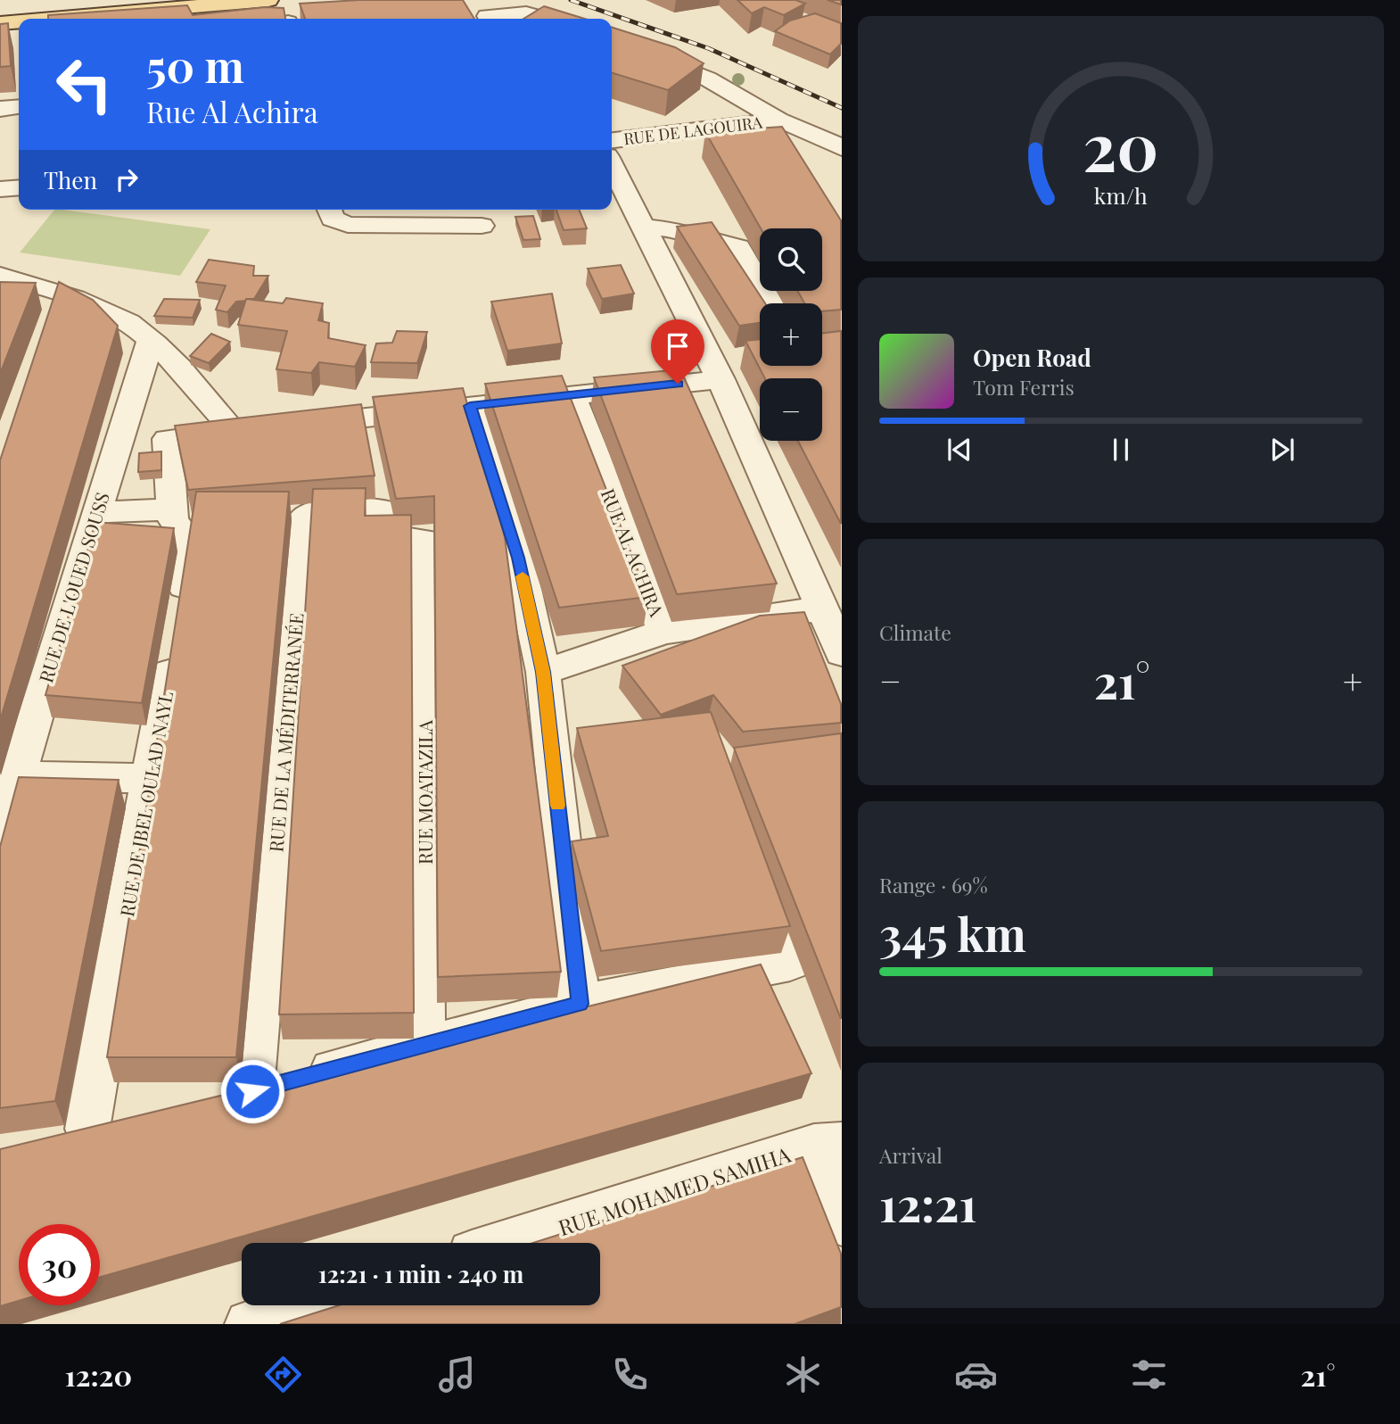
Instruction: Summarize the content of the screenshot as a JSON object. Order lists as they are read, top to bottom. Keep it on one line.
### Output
{"streets":{"street":["RUE DE LAGOUIRA","RUE AL ACHIRA","RUE DE L'OUED SOUSS","RUE DE LA MÉDITERRANÉE","RUE MOATAZILA","RUE DE JBEL OULAD NAYL","RUE MOHAMED SAMIHA"]},"crossings":[["RUE DE LA MÉDITERRANÉE","RUE MOATAZILA"]],"page":{"turn":["50 m","Rue Al Achira"],"then":"Then","map_buttons":["+","−"],"song":["Open Road","Tom Ferris"],"tile":["Climate",["Range · 69%","345 km"],["Arrival","12:21"]],"heat":["−","21°","+"],"limit":"30","trip":"12:21 · 1 min · 240 m","tabs":["12:20","21°"],"gauge":["20","km/h"]}}
